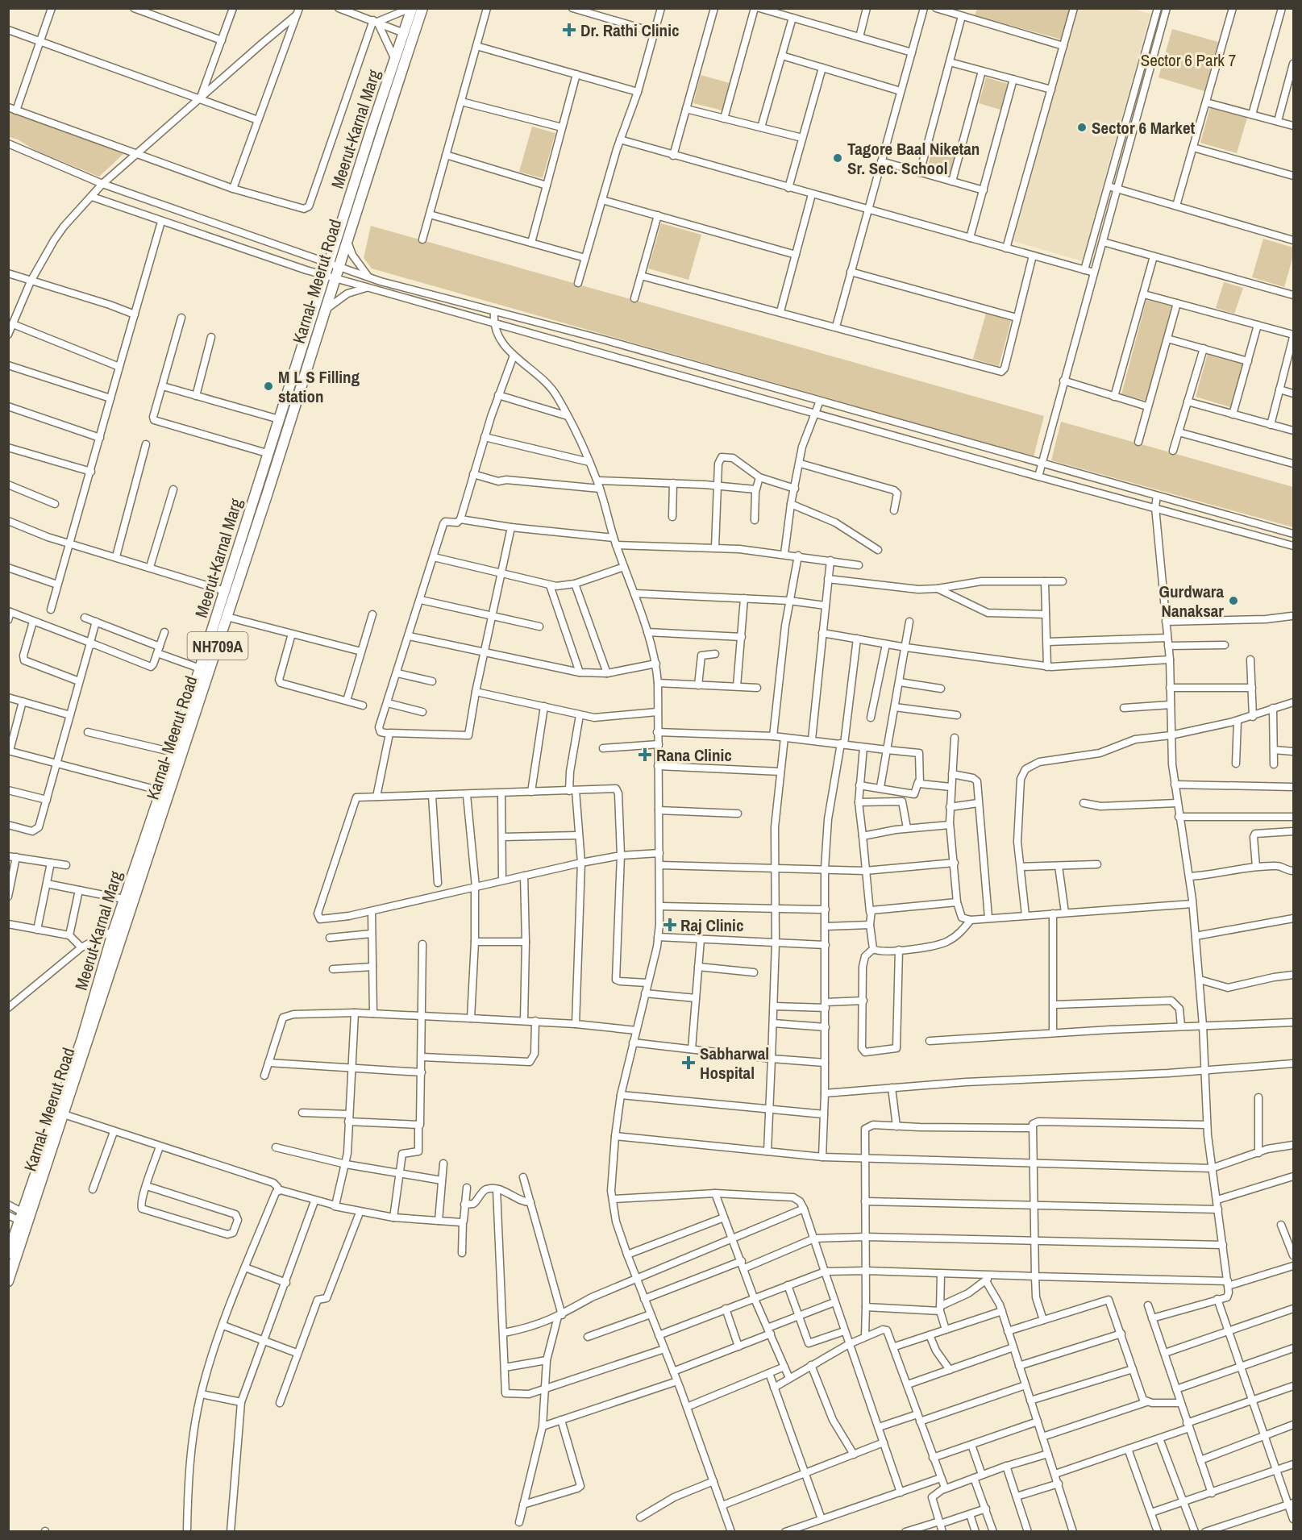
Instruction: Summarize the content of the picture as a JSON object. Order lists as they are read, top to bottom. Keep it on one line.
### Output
{"streets":{"highway":["Meerut-Karnal Marg","Karnal- Meerut Road","NH709A"]},"crossings":[["Meerut-Karnal Marg","Karnal- Meerut Road"]],"parks":["Sector 6 Park 7"],"places":{"health":["Dr. Rathi Clinic","Rana Clinic","Raj Clinic","Sabharwal Hospital"],"other":["Sector 6 Market","Tagore Baal Niketan Sr. Sec. School","M L S Filling station","Gurdwara Nanaksar"]}}
